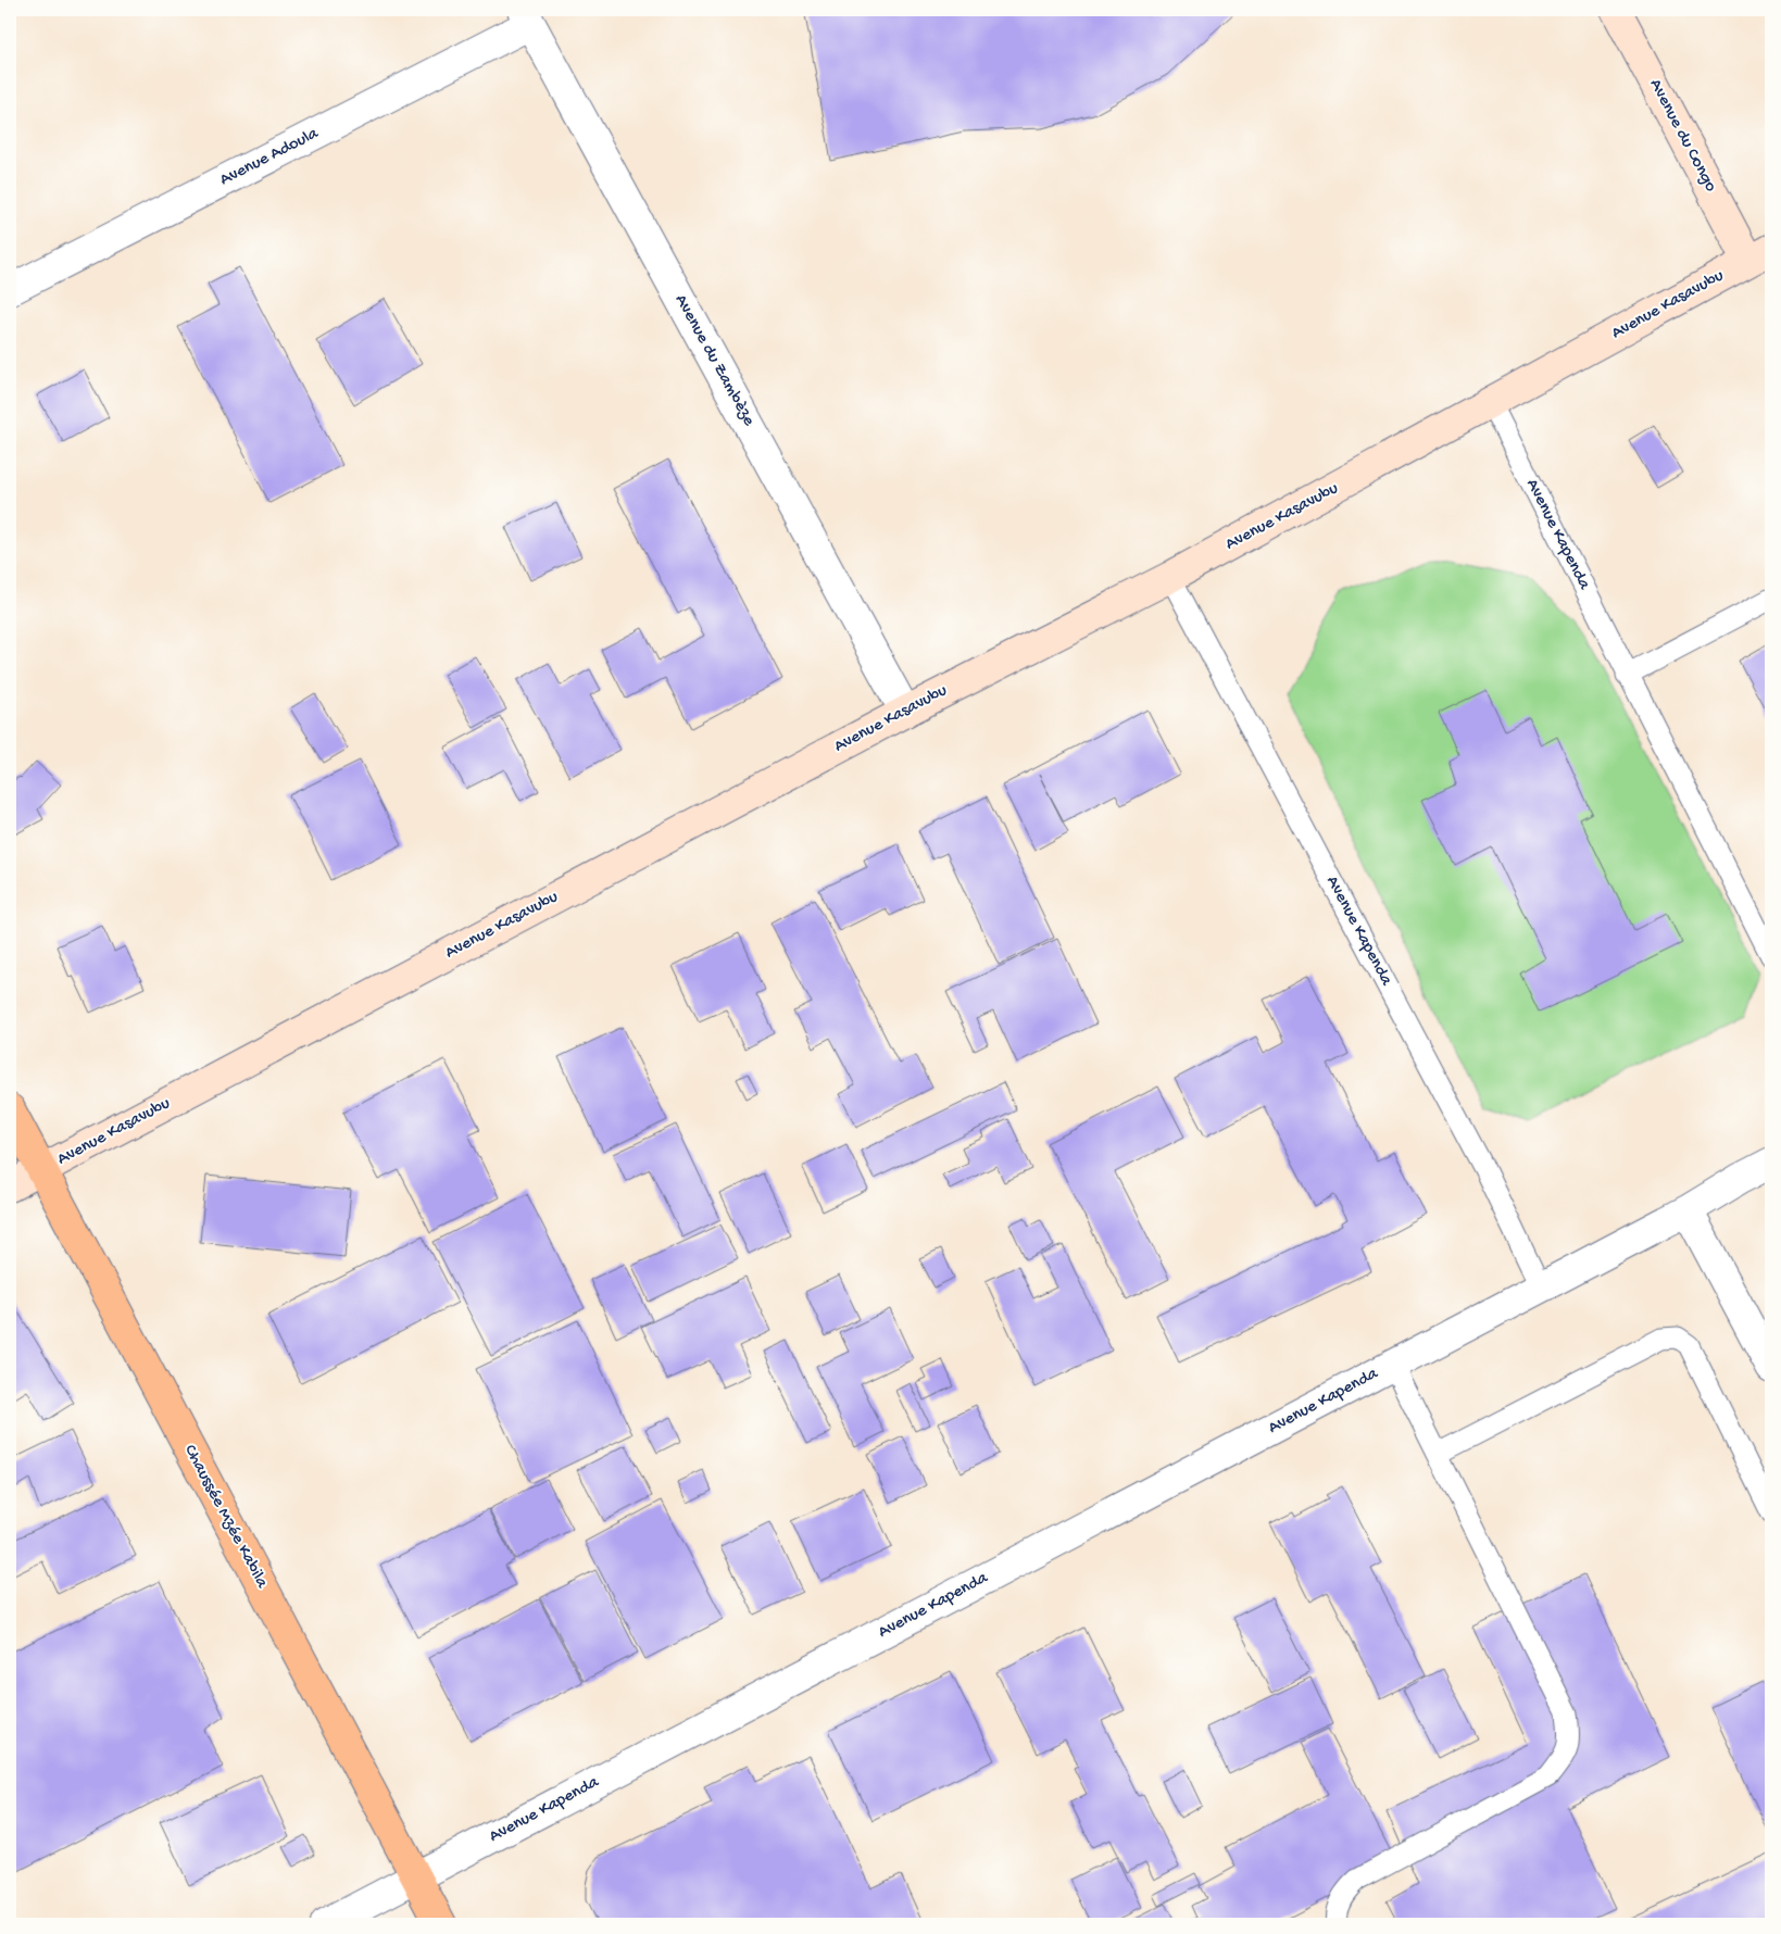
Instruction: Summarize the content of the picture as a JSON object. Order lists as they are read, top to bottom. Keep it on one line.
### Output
{"streets":{"highway":["Chaussée Mzée Kabila"],"main road":["Avenue du Congo","Avenue Kasavubu"],"street":["Avenue Adoula","Avenue du Zambèze","Avenue Kapenda"]},"crossings":[["Avenue du Congo","Avenue Kasavubu"],["Avenue Adoula","Avenue du Zambèze"],["Avenue Kasavubu","Avenue du Zambèze"],["Avenue Kasavubu","Avenue Kapenda"],["Avenue Kasavubu","Chaussée Mzée Kabila"],["Avenue Kapenda","Chaussée Mzée Kabila"]]}
